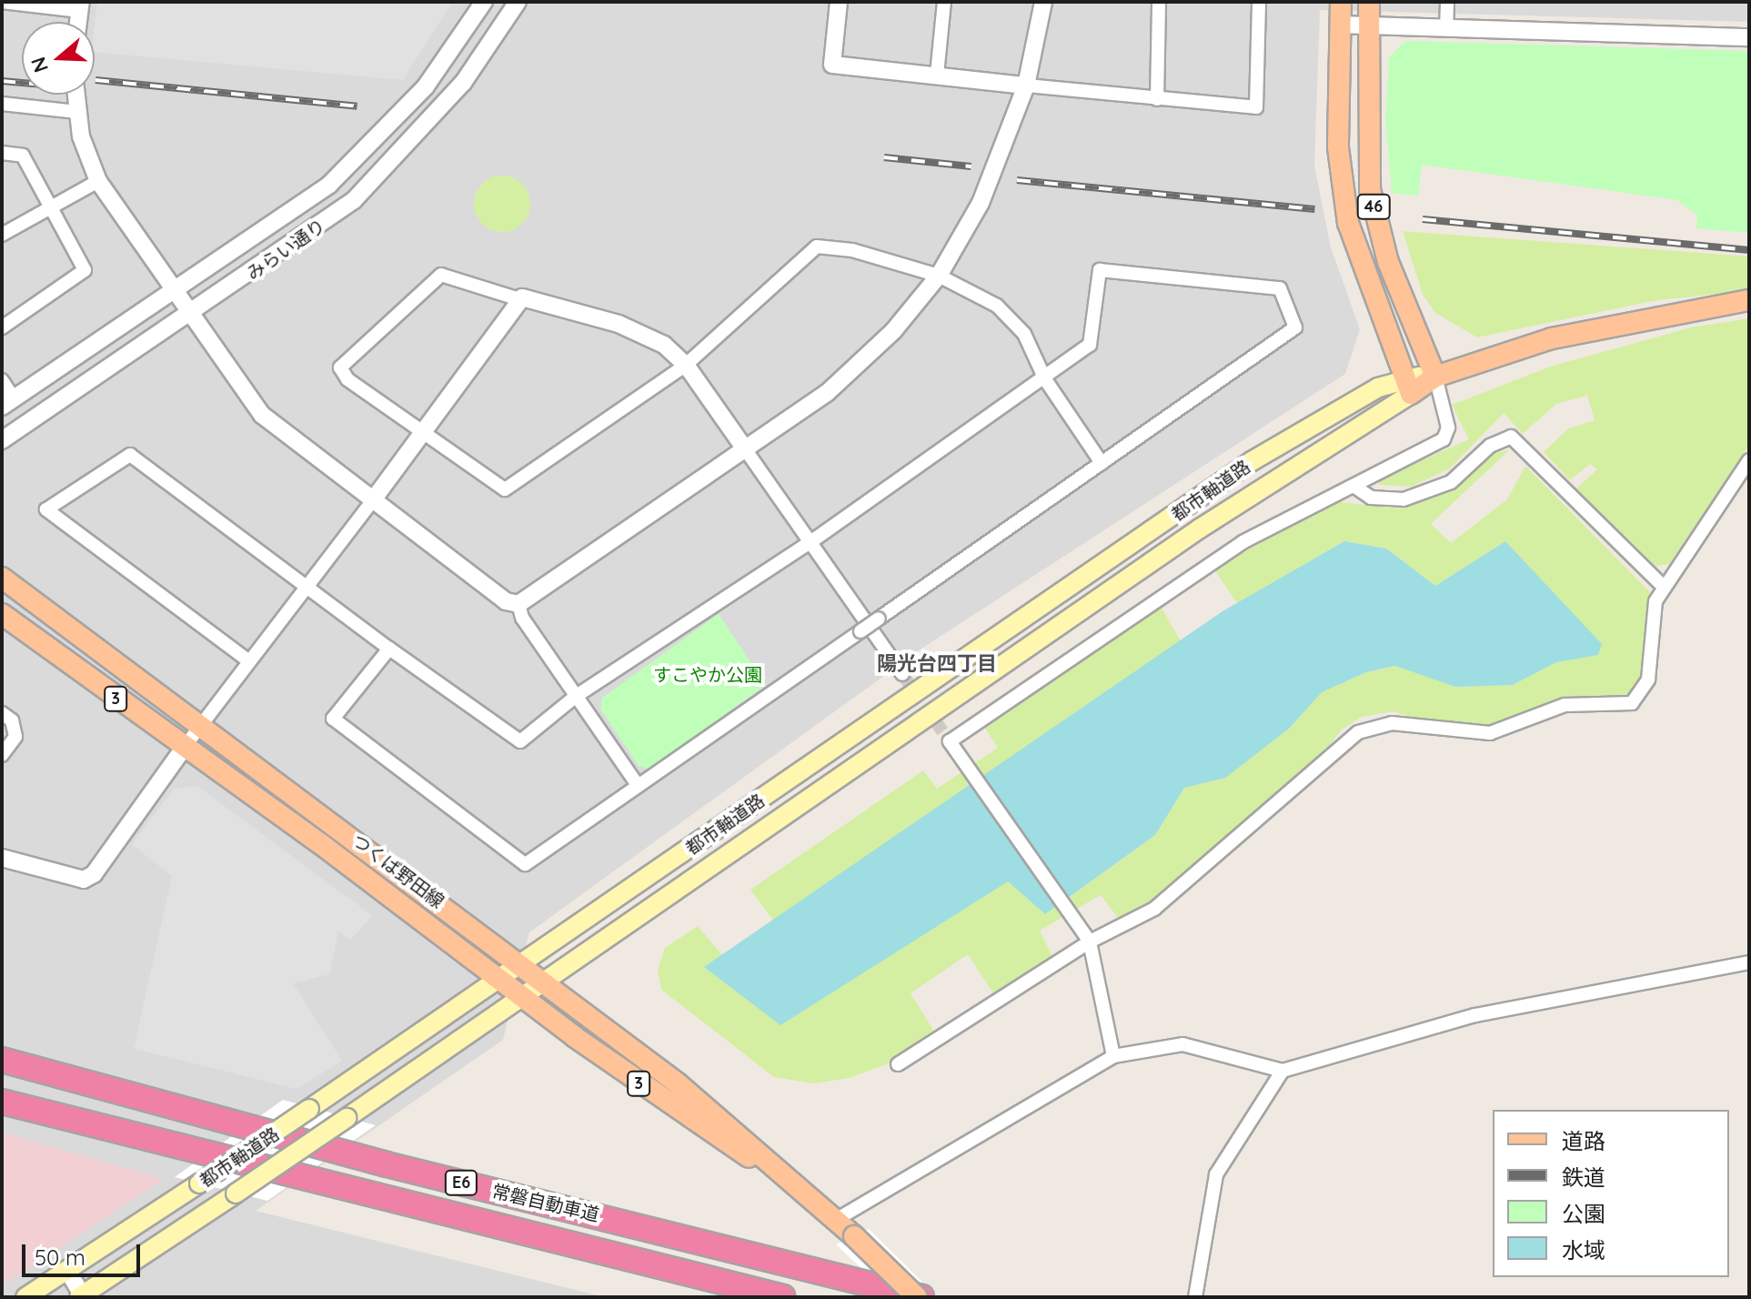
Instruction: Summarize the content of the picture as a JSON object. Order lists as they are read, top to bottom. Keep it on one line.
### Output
{"streets":{"highway":["E6","常磐自動車道"],"main road":["46","都市軸道路","3","つくば野田線"],"street":["みらい通り"]},"crossings":[["46","都市軸道路"],["都市軸道路","つくば野田線"],["つくば野田線","常磐自動車道"]],"districts":["陽光台四丁目"],"parks":["すこやか公園"],"legend":["道路","鉄道","公園","水域"],"scale_bar":"50 m","north":"left"}
